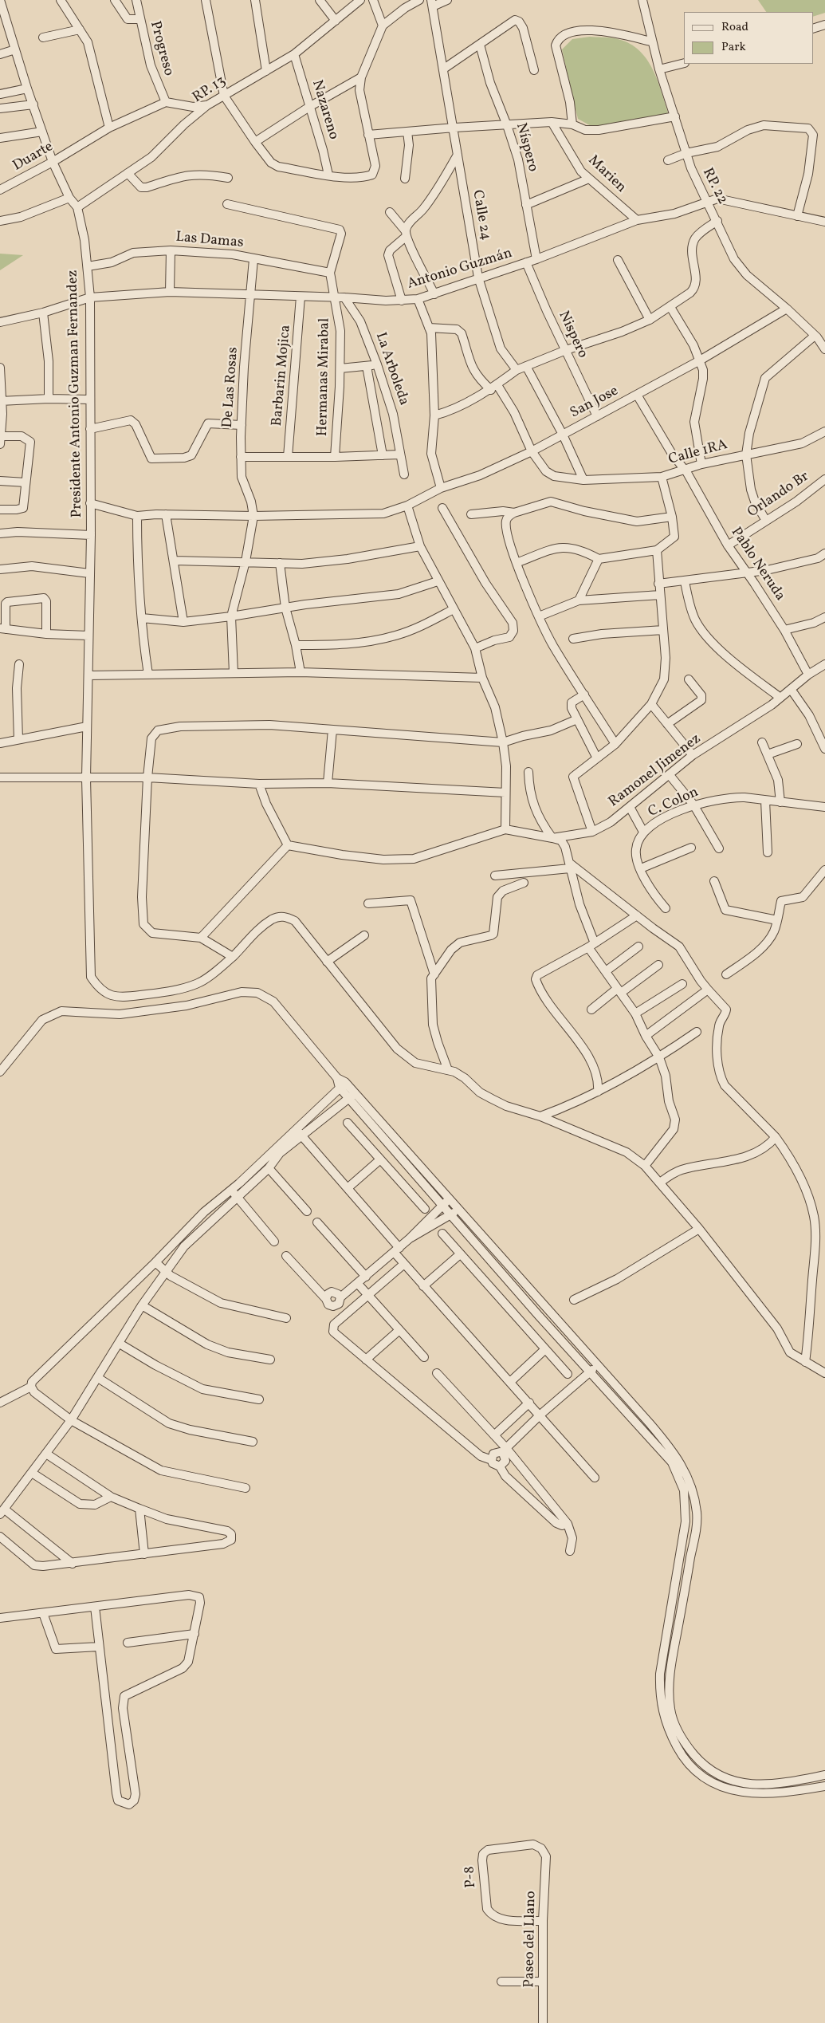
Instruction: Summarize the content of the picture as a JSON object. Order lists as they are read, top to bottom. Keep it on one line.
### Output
{"streets":{"street":["Progreso","RP. 13","Nazareno","Níspero","Duarte","Marien","RP. 22","Calle 24","Las Damas","Antonio Guzmán","Nispero","La Arboleda","Barbarin Mojica","Hermanas Mirabal","De Las Rosas","Presidente Antonio Guzman Fernandez","San Jose","Calle 1RA","Orlando Br","Pablo Neruda","Ramonel Jimenez","C. Colon","P-8","Paseo del Llano"]},"crossings":[["Progreso","Duarte"],["RP. 13","Nazareno"],["RP. 13","Presidente Antonio Guzman Fernandez"],["Níspero","Antonio Guzmán"],["Duarte","Presidente Antonio Guzman Fernandez"],["Marien","Antonio Guzmán"],["RP. 22","Antonio Guzmán"],["RP. 22","San Jose"],["Calle 24","Antonio Guzmán"],["Las Damas","Hermanas Mirabal"],["Las Damas","De Las Rosas"],["Las Damas","Presidente Antonio Guzman Fernandez"],["Antonio Guzmán","Nispero"],["Antonio Guzmán","La Arboleda"],["Antonio Guzmán","Barbarin Mojica"],["Antonio Guzmán","Hermanas Mirabal"],["Antonio Guzmán","De Las Rosas"],["Antonio Guzmán","Presidente Antonio Guzman Fernandez"],["Nispero","San Jose"],["De Las Rosas","San Jose"],["Presidente Antonio Guzman Fernandez","San Jose"],["San Jose","Calle 1RA"],["San Jose","Pablo Neruda"],["Calle 1RA","Pablo Neruda"],["Orlando Br","Pablo Neruda"],["Pablo Neruda","Ramonel Jimenez"],["P-8","Paseo del Llano"]],"legend":["Road","Park"]}
